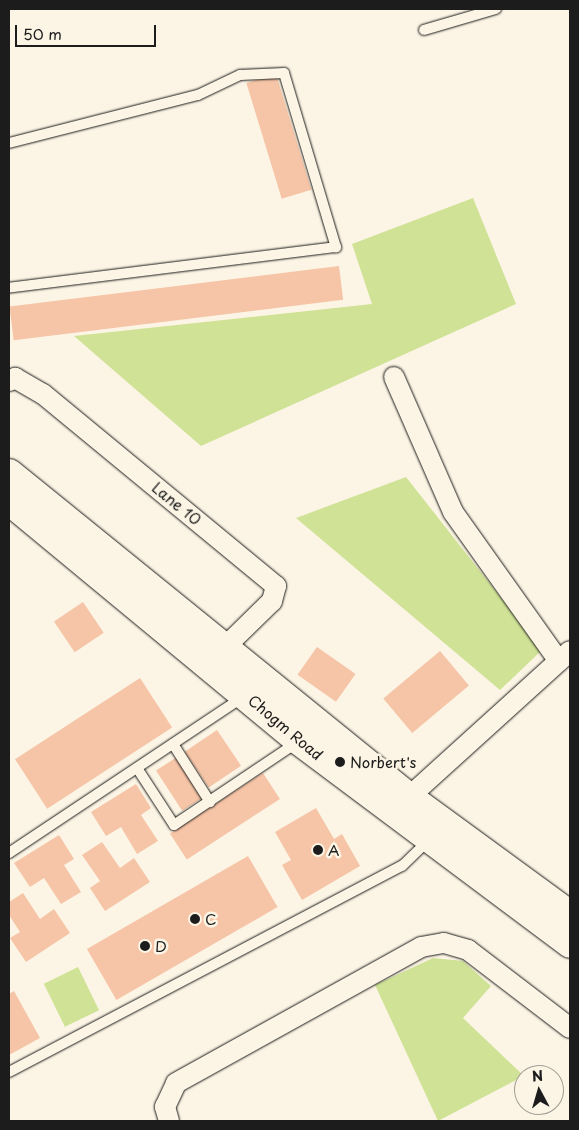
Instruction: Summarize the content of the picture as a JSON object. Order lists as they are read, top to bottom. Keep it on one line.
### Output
{"streets":{"main road":["Chogm Road"],"street":["Lane 10"]},"crossings":[["Lane 10","Chogm Road"]],"places":["Norbert's","A","C","D"],"scale_bar":"50 m","north":"top"}
